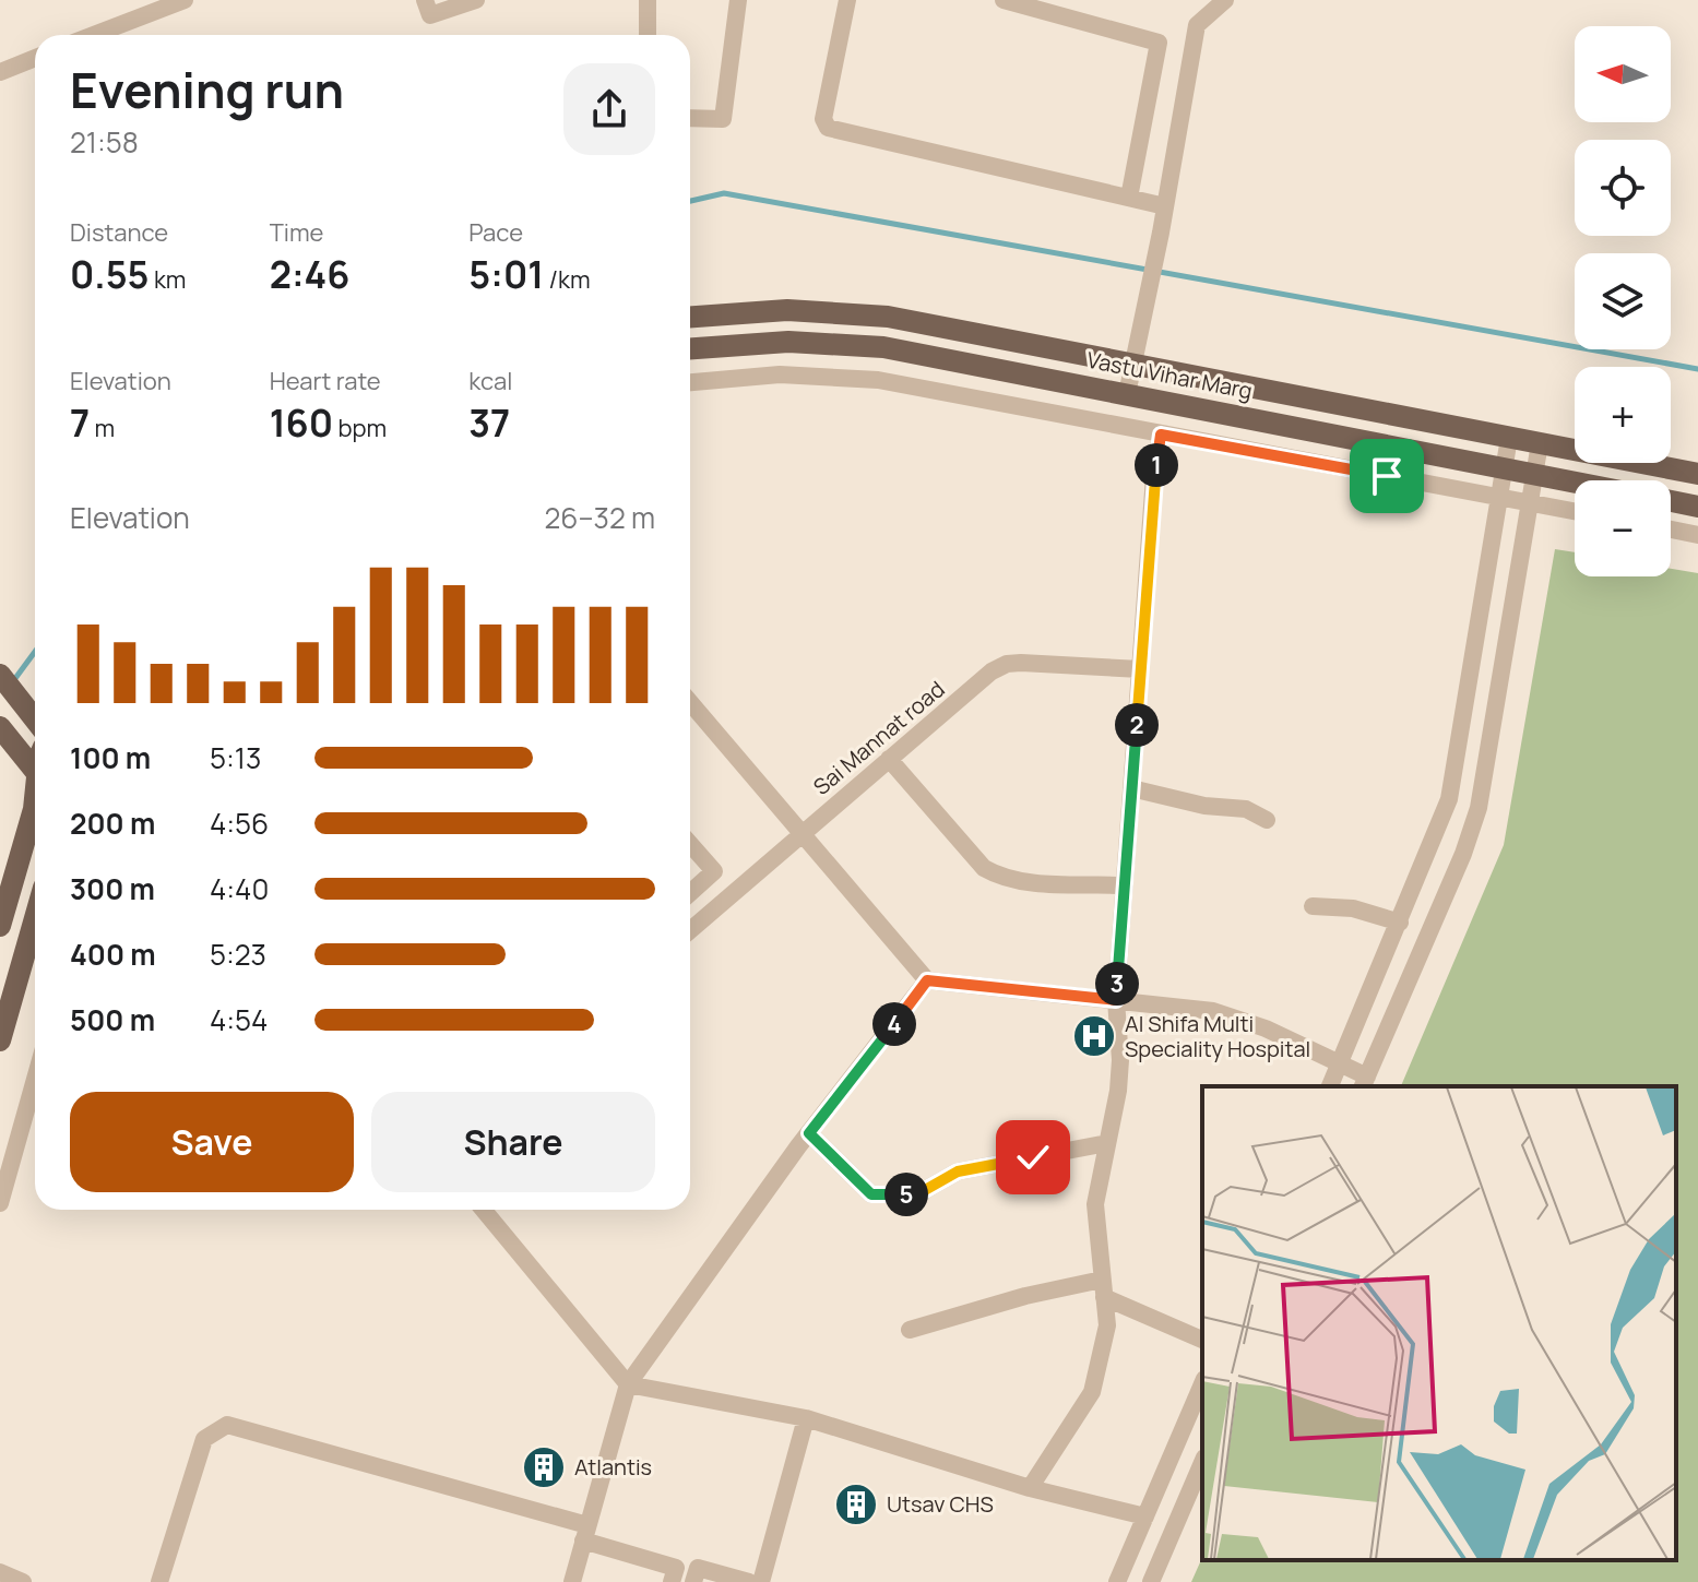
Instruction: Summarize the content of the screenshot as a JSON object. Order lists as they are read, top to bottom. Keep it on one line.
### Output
{"streets":{"main road":["Vastu Vihar Marg"],"street":["Sai Mannat road"]},"places":{"hospital":["Al Shifa Multi Speciality Hospital"],"building":["Atlantis","Utsav CHS"]},"north":"left","page":{"map_buttons":["+","−"],"heading":["Evening run","21:58"],"stats":[["Distance","0.55 km"],["Time","2:46"],["Pace","5:01 /km"],["Elevation","7 m"],["Heart rate","160 bpm"],["kcal","37"]],"pins":["1","2","3","4","5"],"chart":["Elevation","26–32 m"],"list":[{"name":"100 m","note":"5:13"},{"name":"200 m","note":"4:56"},{"name":"300 m","note":"4:40"},{"name":"400 m","note":"5:23"},{"name":"500 m","note":"4:54"}],"buttons":["Save","Share"]}}
